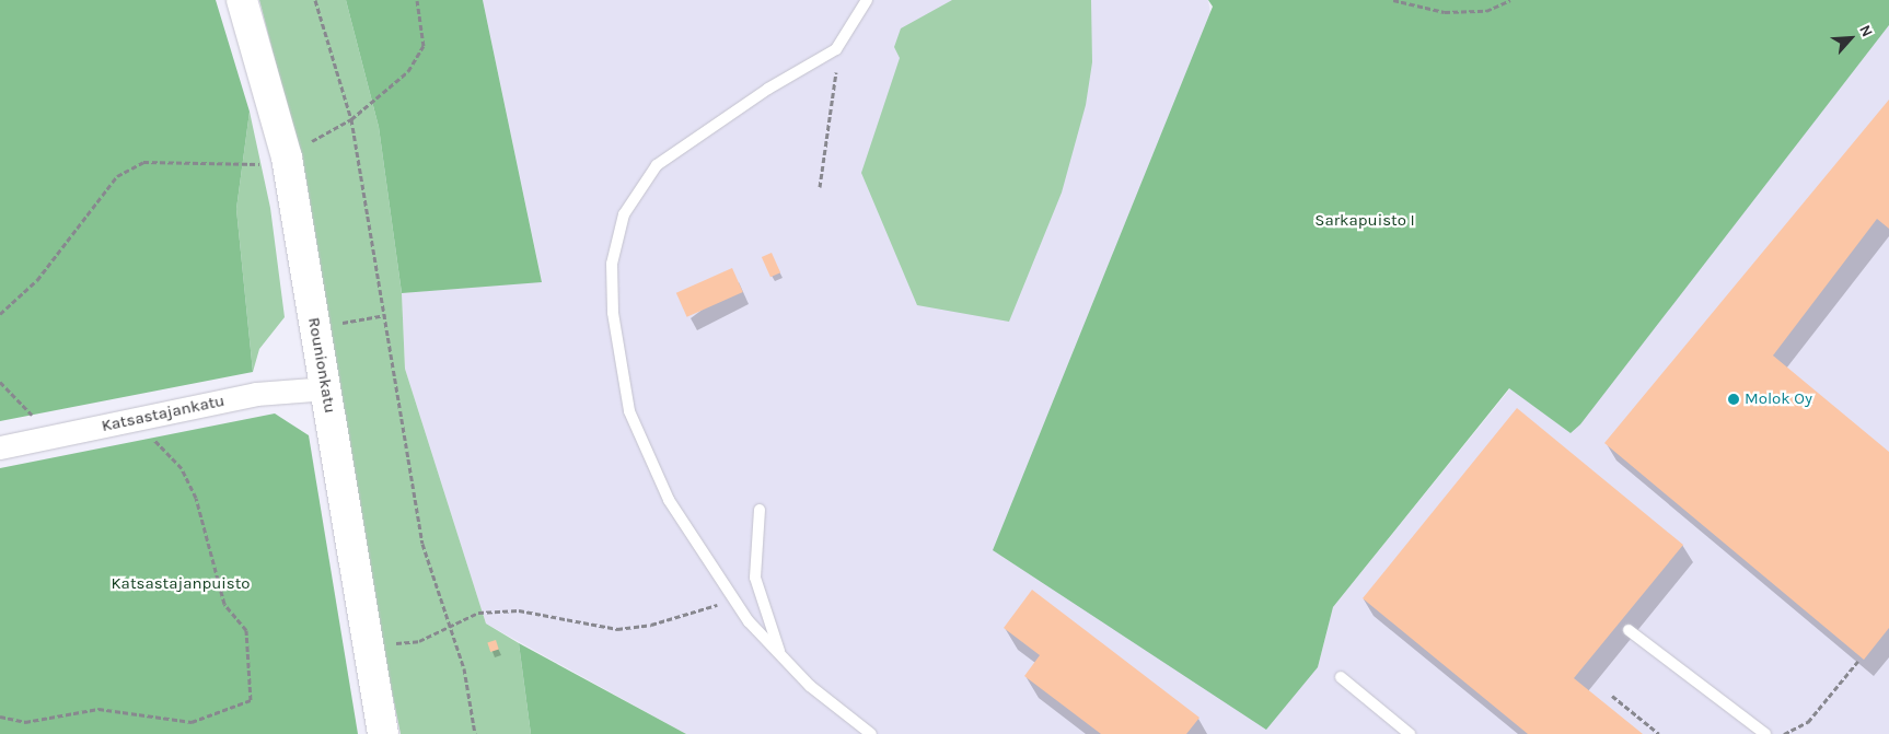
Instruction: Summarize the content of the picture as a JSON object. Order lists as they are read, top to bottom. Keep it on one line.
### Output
{"streets":{"main road":["Rounionkatu"],"street":["Katsastajankatu"]},"crossings":[["Rounionkatu","Katsastajankatu"]],"parks":["Sarkapuisto I","Katsastajanpuisto"],"places":["Molok Oy"],"north":"top right"}
